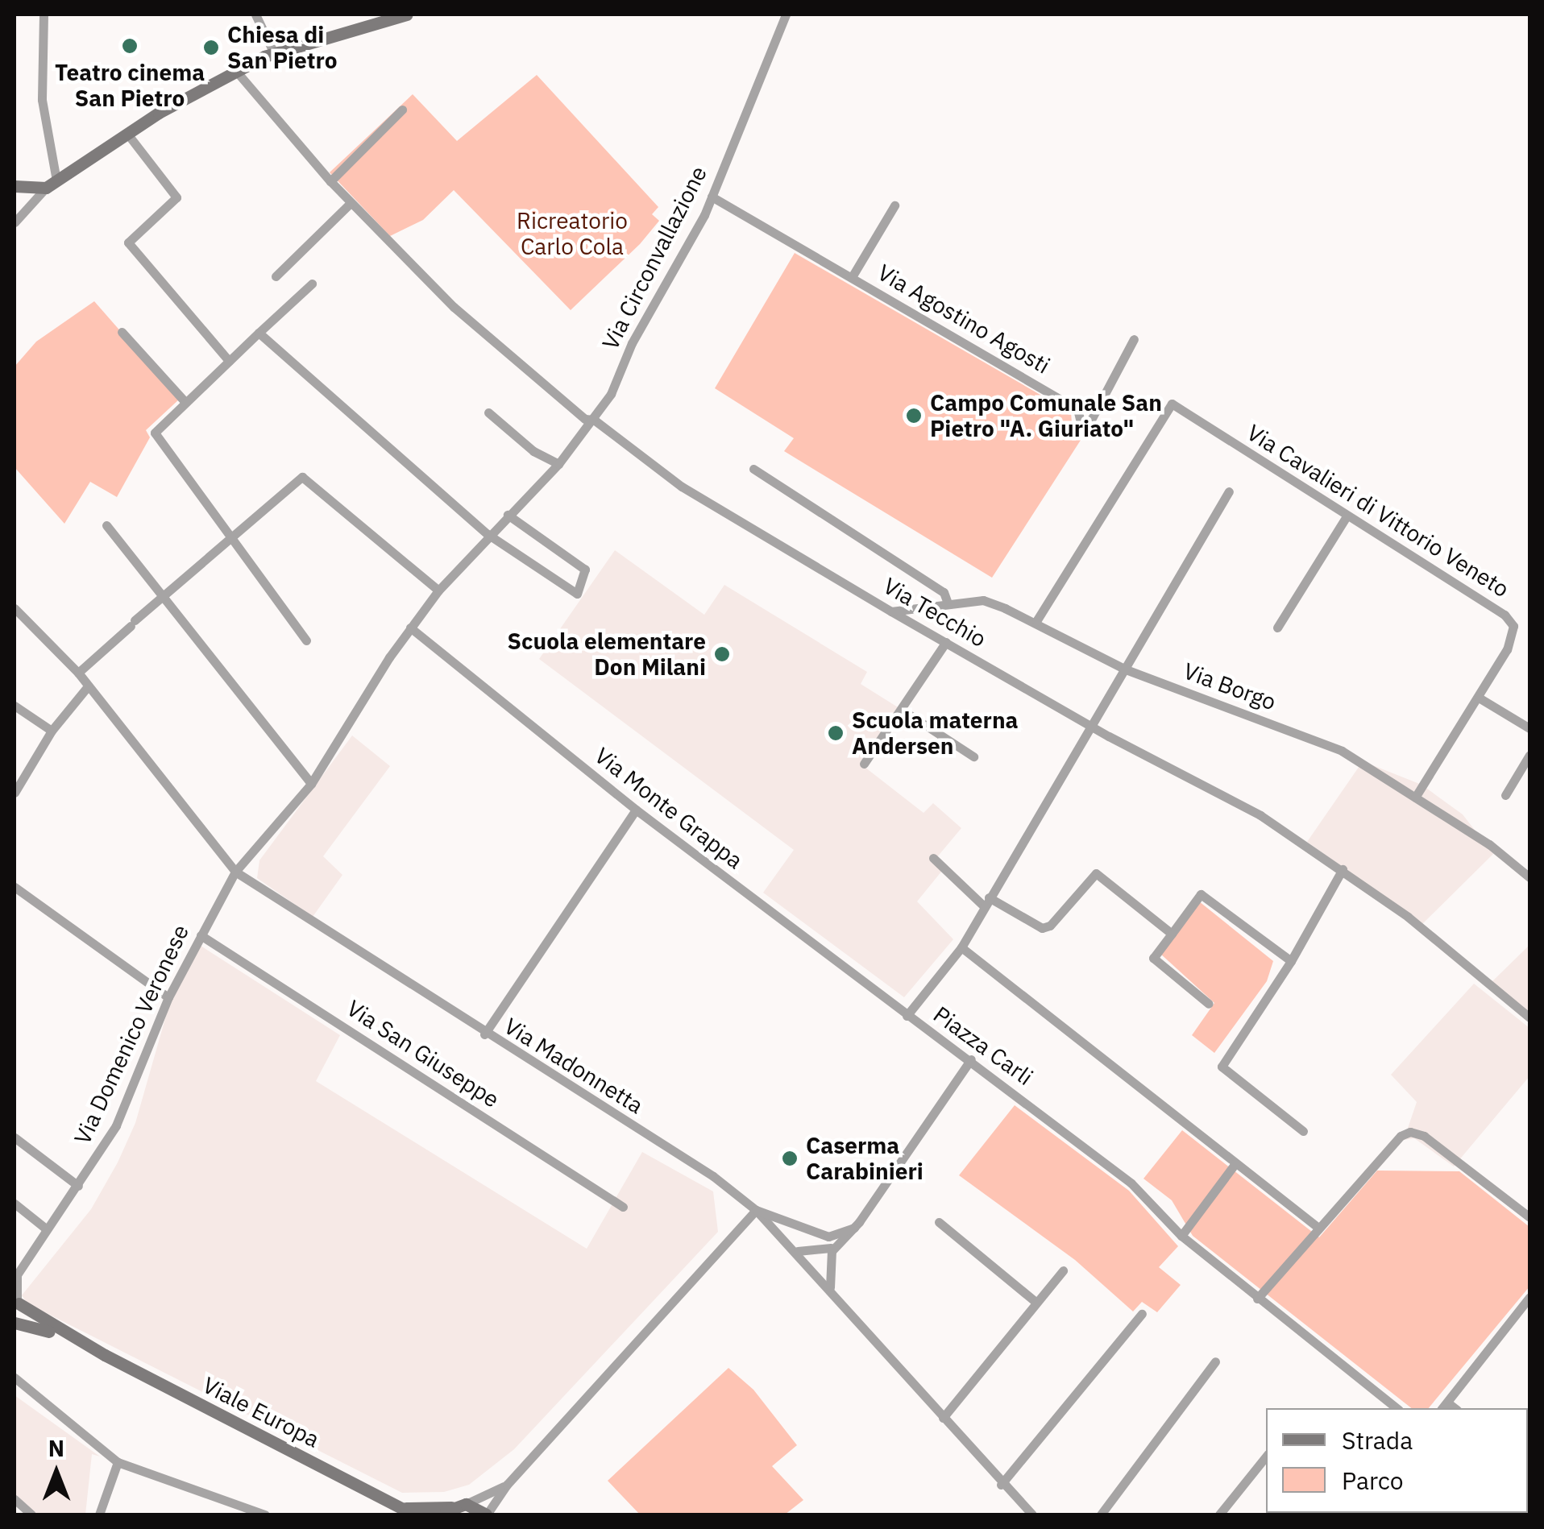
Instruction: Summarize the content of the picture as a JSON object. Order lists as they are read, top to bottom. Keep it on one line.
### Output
{"streets":{"main road":["Viale Europa"],"street":["Via Circonvallazione","Via Agostino Agosti","Via Cavalieri di Vittorio Veneto","Via Tecchio","Via Borgo","Via Monte Grappa","Via Domenico Veronese","Piazza Carli","Via San Giuseppe","Via Madonnetta"]},"crossings":[["Via Circonvallazione","Via Agostino Agosti"],["Via Circonvallazione","Via Tecchio"],["Via Circonvallazione","Via Monte Grappa"],["Via Circonvallazione","Via Domenico Veronese"],["Via Cavalieri di Vittorio Veneto","Via Borgo"],["Via Tecchio","Via Borgo"],["Via Tecchio","Piazza Carli"],["Via Borgo","Piazza Carli"],["Via Monte Grappa","Piazza Carli"],["Via Domenico Veronese","Via San Giuseppe"],["Via Domenico Veronese","Via Madonnetta"]],"parks":["Ricreatorio Carlo Cola"],"places":["Teatro cinema San Pietro","Chiesa di San Pietro","Campo Comunale San Pietro \"A. Giuriato\"","Scuola elementare Don Milani","Scuola materna Andersen","Caserma Carabinieri"],"legend":["Strada","Parco"],"north":"top"}
